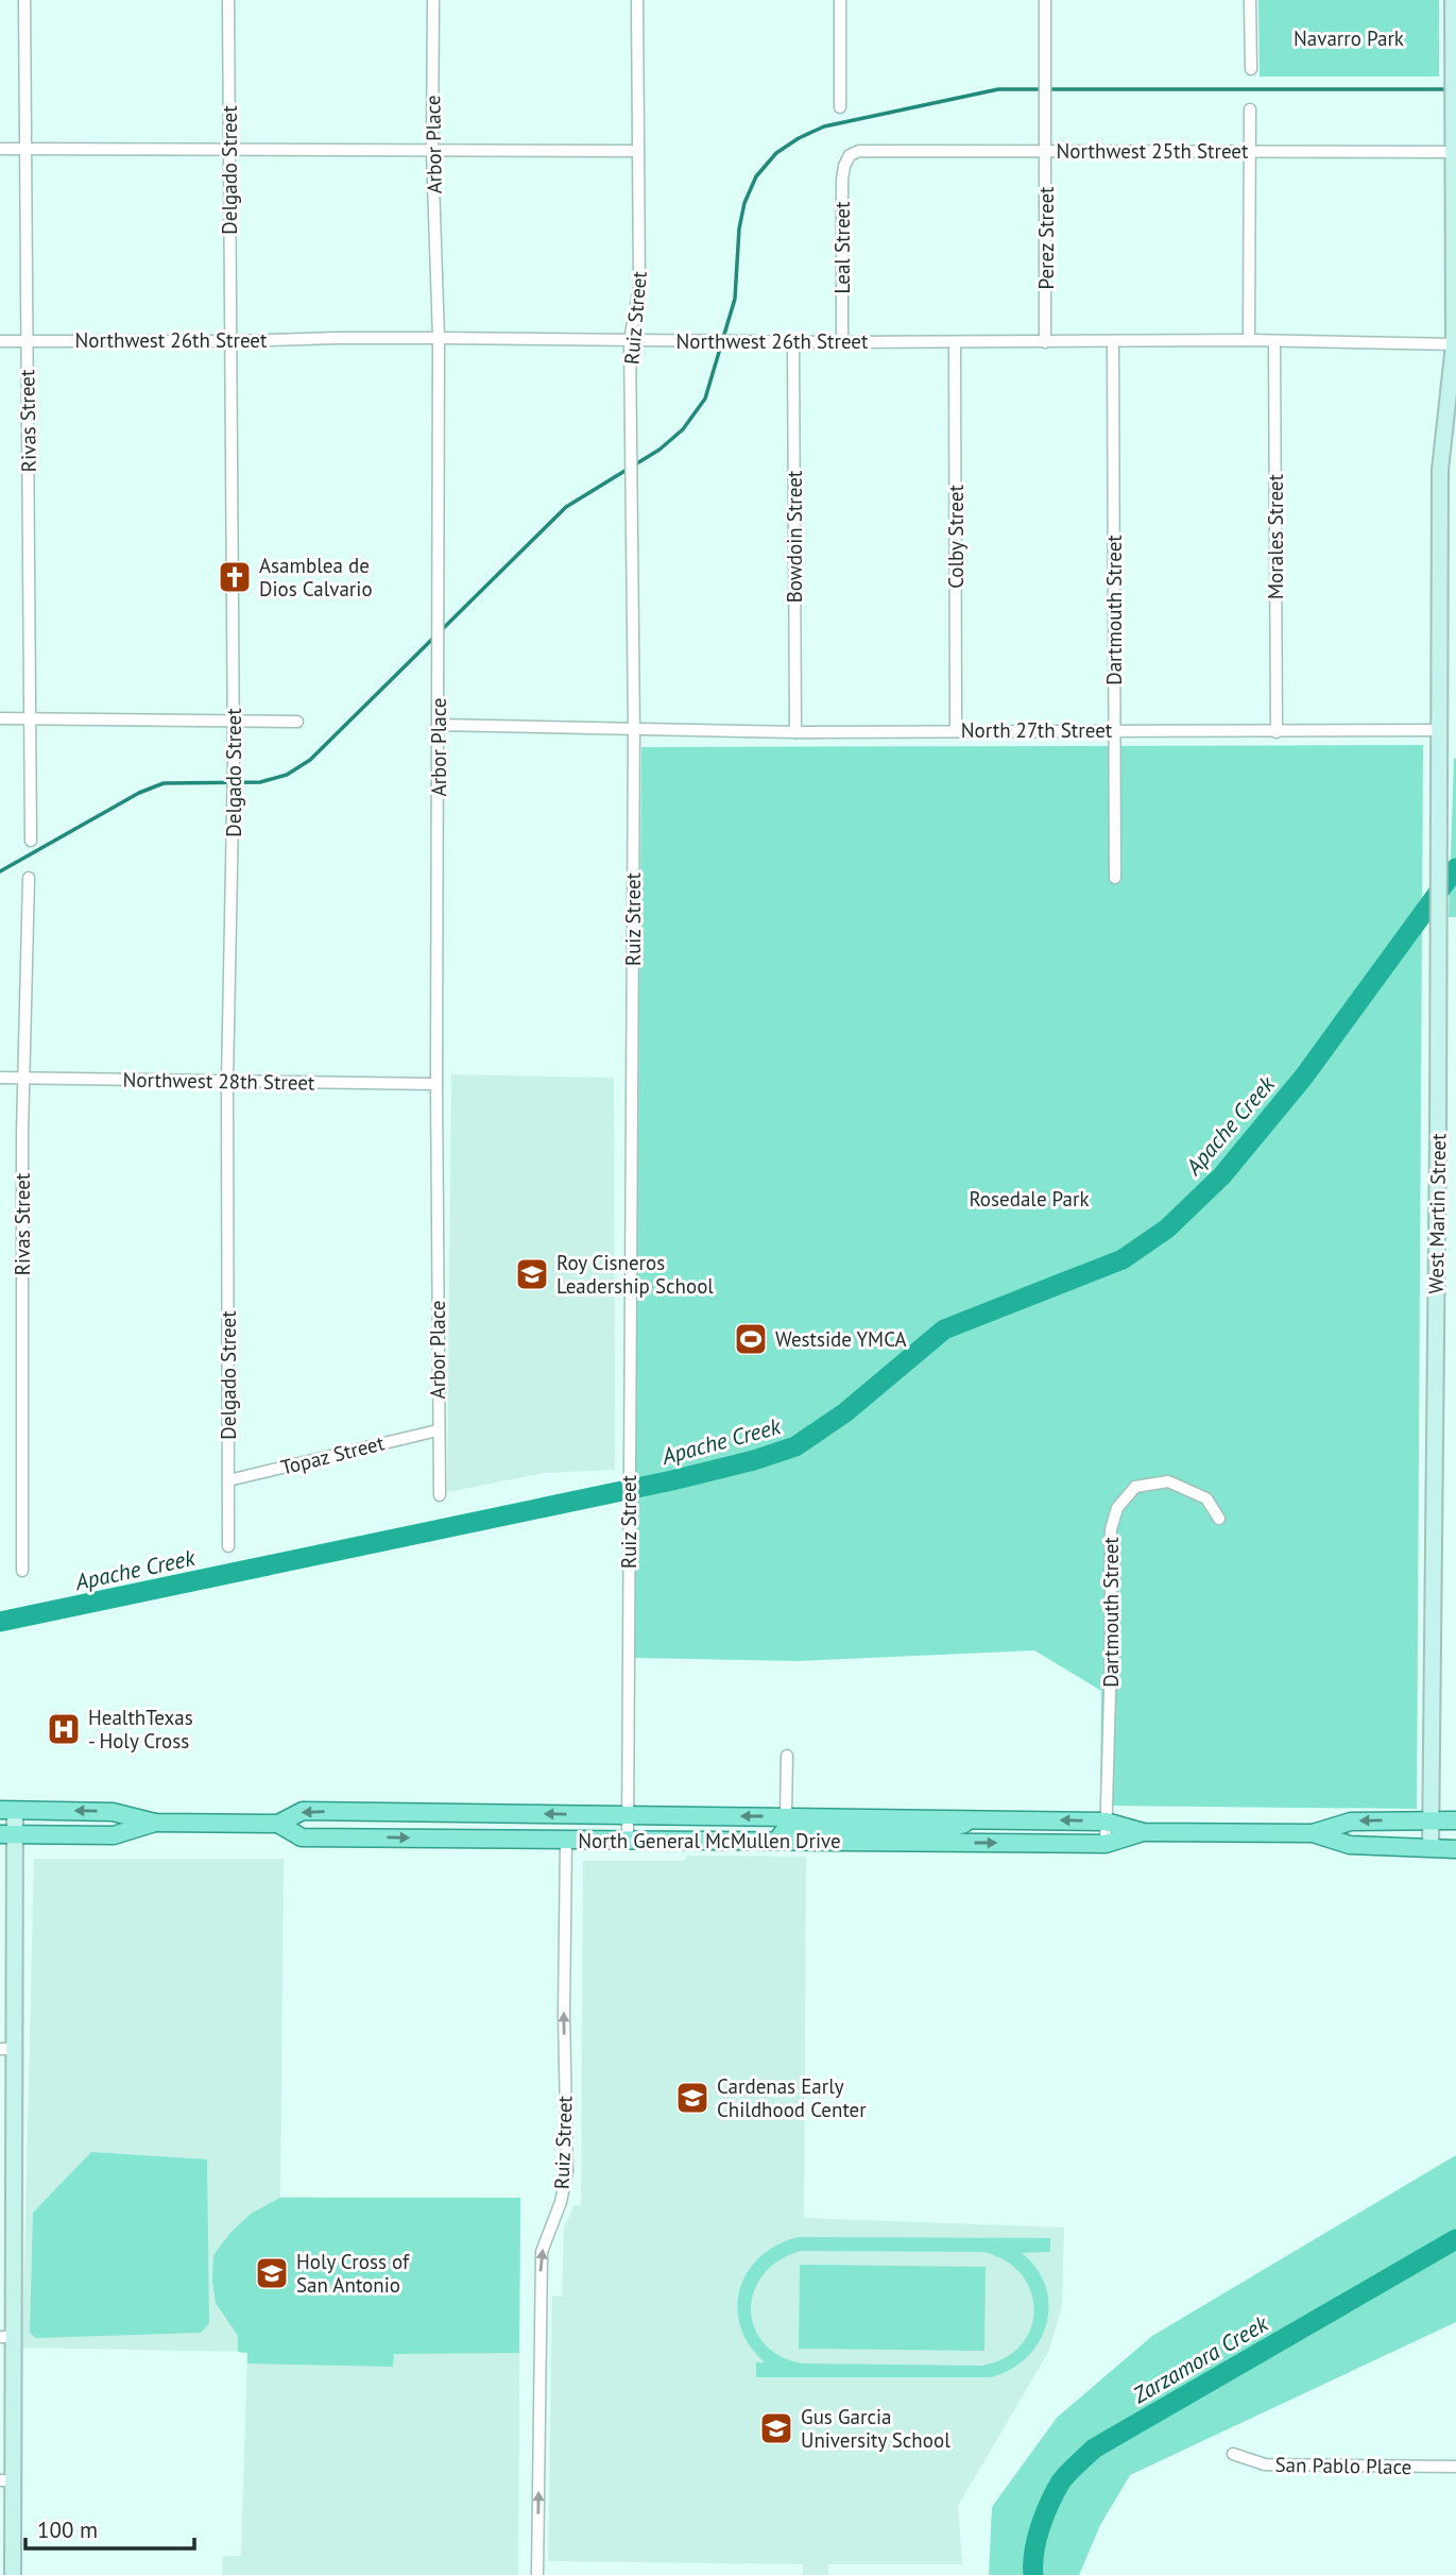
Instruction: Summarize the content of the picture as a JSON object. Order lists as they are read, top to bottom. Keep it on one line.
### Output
{"streets":{"main road":["North General McMullen Drive"],"street":["Arbor Place","Northwest 25th Street","Delgado Street","Perez Street","Leal Street","Ruiz Street","Northwest 26th Street","Rivas Street","Bowdoin Street","Colby Street","Morales Street","Dartmouth Street","North 27th Street","Northwest 28th Street","West Martin Street","Topaz Street","San Pablo Place"]},"crossings":[["Arbor Place","Northwest 26th Street"],["Arbor Place","North 27th Street"],["Arbor Place","Northwest 28th Street"],["Arbor Place","Topaz Street"],["Northwest 25th Street","Perez Street"],["Northwest 25th Street","Leal Street"],["Northwest 25th Street","West Martin Street"],["Delgado Street","Northwest 26th Street"],["Delgado Street","Northwest 28th Street"],["Delgado Street","Topaz Street"],["Perez Street","Northwest 26th Street"],["Leal Street","Northwest 26th Street"],["Ruiz Street","Northwest 26th Street"],["Ruiz Street","North 27th Street"],["Ruiz Street","North General McMullen Drive"],["Northwest 26th Street","Rivas Street"],["Northwest 26th Street","Bowdoin Street"],["Northwest 26th Street","Colby Street"],["Northwest 26th Street","Morales Street"],["Northwest 26th Street","Dartmouth Street"],["Northwest 26th Street","West Martin Street"],["Rivas Street","Northwest 28th Street"],["Bowdoin Street","North 27th Street"],["Colby Street","North 27th Street"],["Morales Street","North 27th Street"],["Dartmouth Street","North 27th Street"],["Dartmouth Street","North General McMullen Drive"],["North 27th Street","West Martin Street"],["West Martin Street","North General McMullen Drive"]],"water":["Apache Creek","Zarzamora Creek"],"parks":["Navarro Park","Rosedale Park"],"places":{"church":["Asamblea de Dios Calvario"],"school or university":["Roy Cisneros Leadership School","Cardenas Early Childhood Center","Holy Cross of San Antonio","Gus Garcia University School"],"sports":["Westside YMCA"],"hospital":["HealthTexas - Holy Cross"]},"scale_bar":"100 m"}
